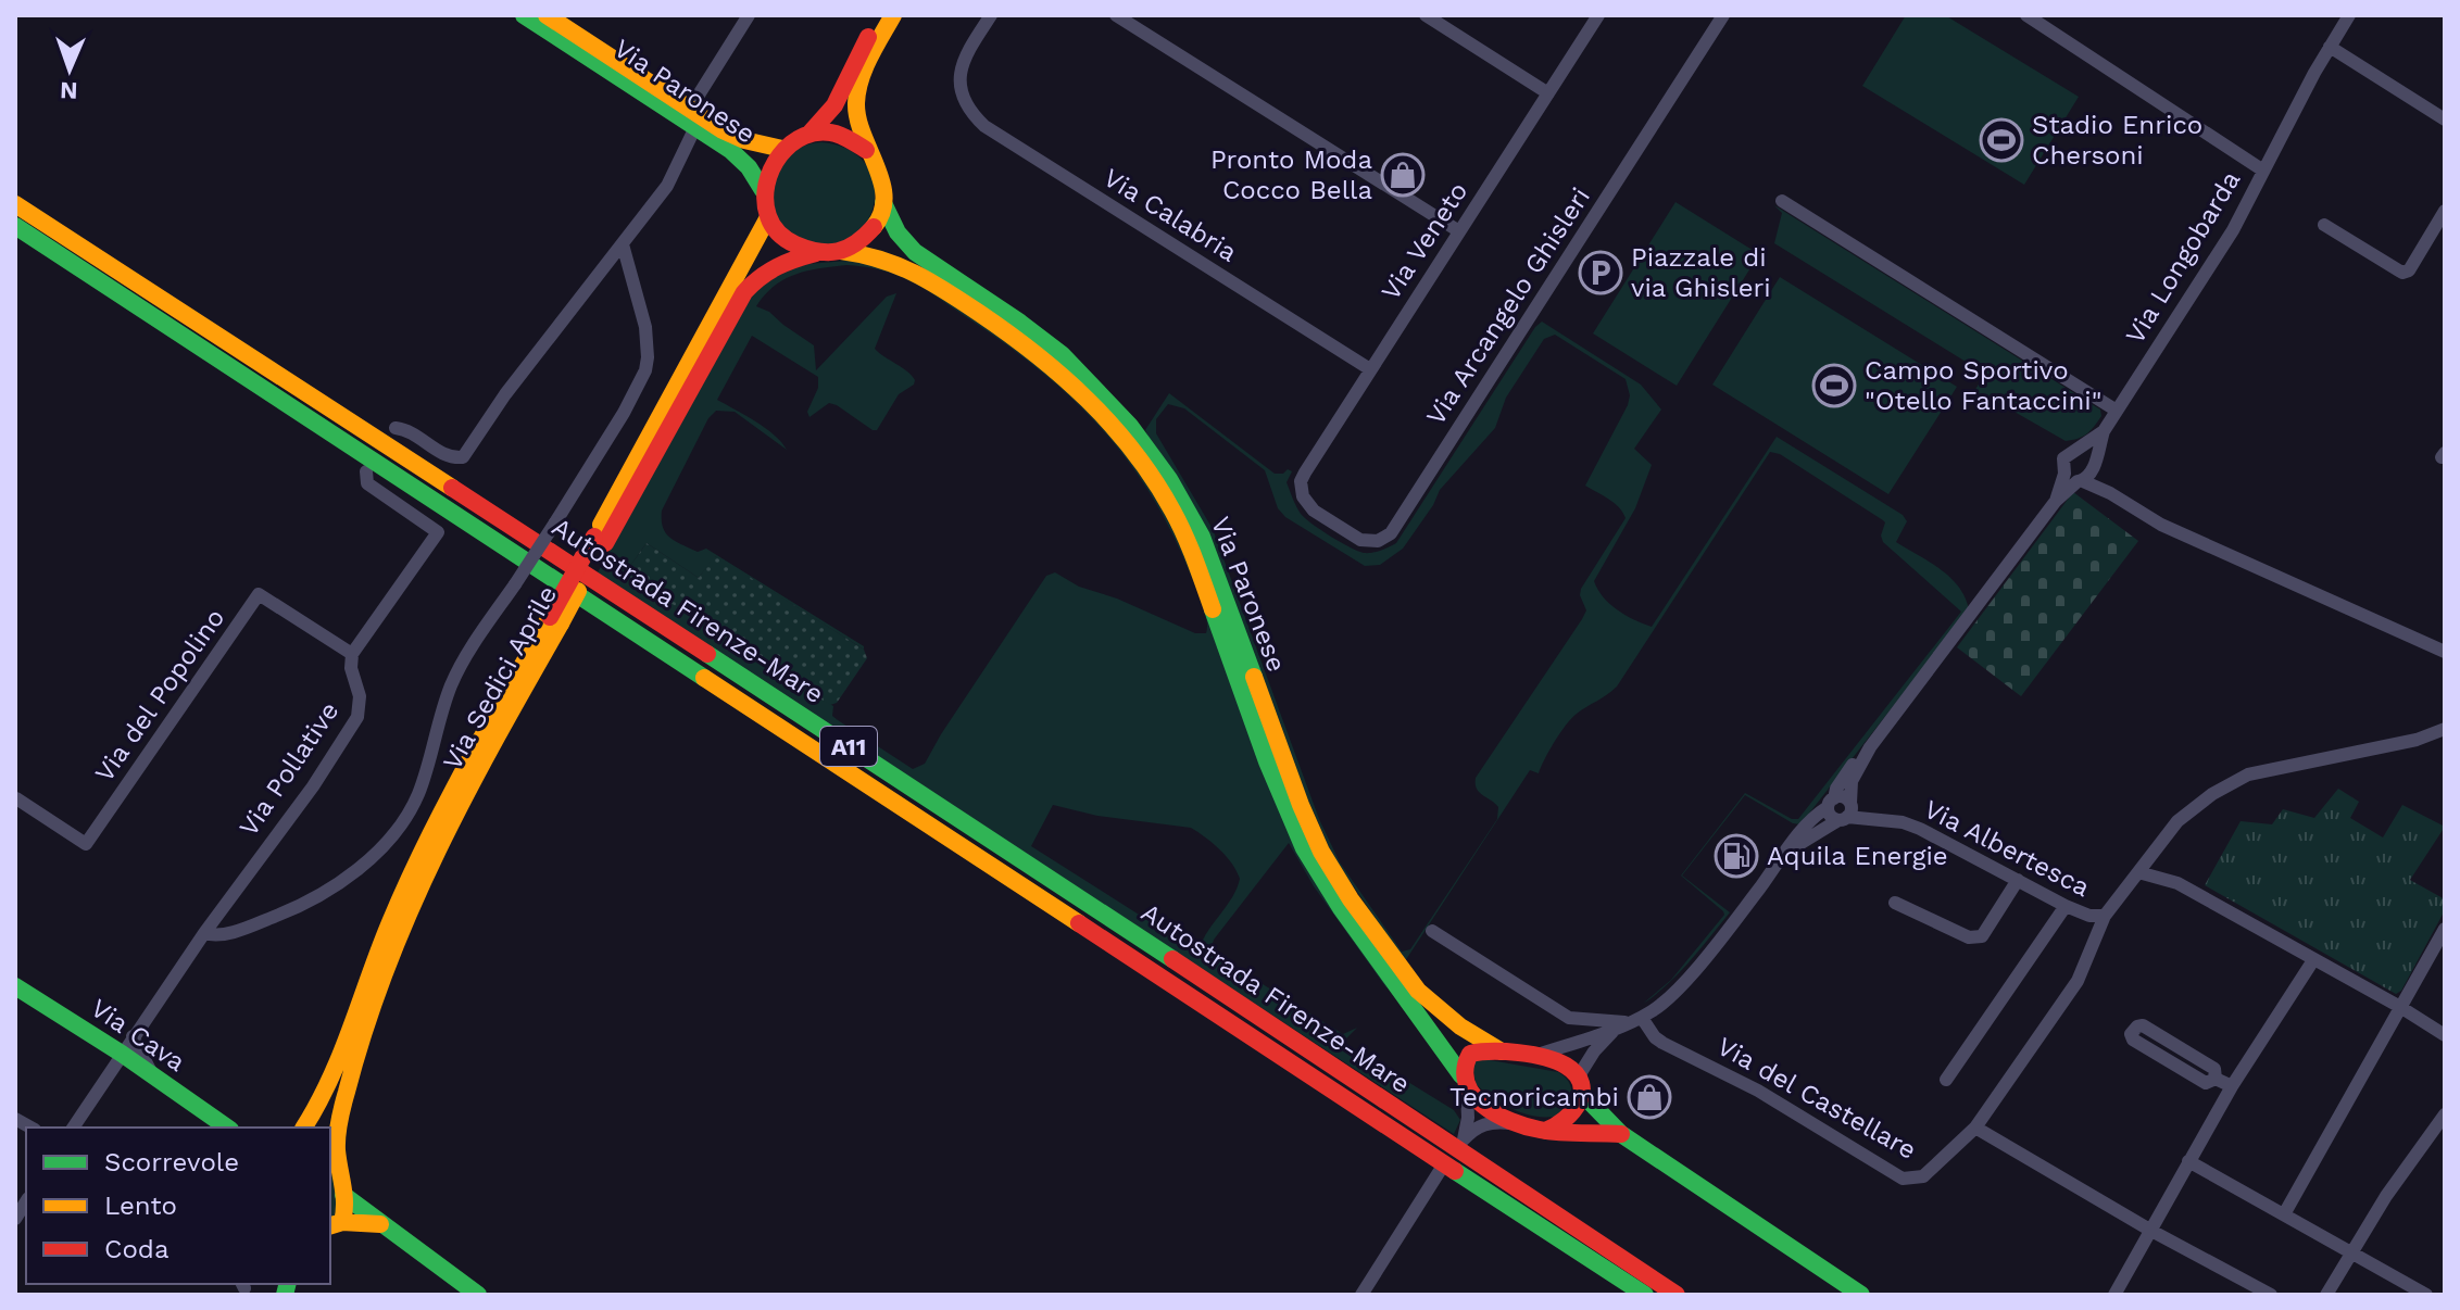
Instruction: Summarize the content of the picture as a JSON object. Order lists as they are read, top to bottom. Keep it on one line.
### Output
{"streets":{"main road":["Via Paronese","Autostrada Firenze-Mare","Via Sedici Aprile","A11","Via Cava"],"street":["Via Calabria","Via Veneto","Via Longobarda","Via Arcangelo Ghisleri","Via del Popolino","Via Pollative","Via Albertesca","Via del Castellare"]},"crossings":[["Via Paronese","Via Sedici Aprile"],["Via Calabria","Via Veneto"],["Via Veneto","Via Arcangelo Ghisleri"],["Via del Popolino","Via Pollative"],["Via Pollative","Via Cava"],["Via Albertesca","Via del Castellare"]],"places":{"sports":["Stadio Enrico Chersoni","Campo Sportivo \"Otello Fantaccini\""],"shop":["Pronto Moda Cocco Bella","Tecnoricambi"],"parking":["Piazzale di via Ghisleri"],"fuel station":["Aquila Energie"]},"legend":["Scorrevole","Lento","Coda"],"north":"bottom"}
